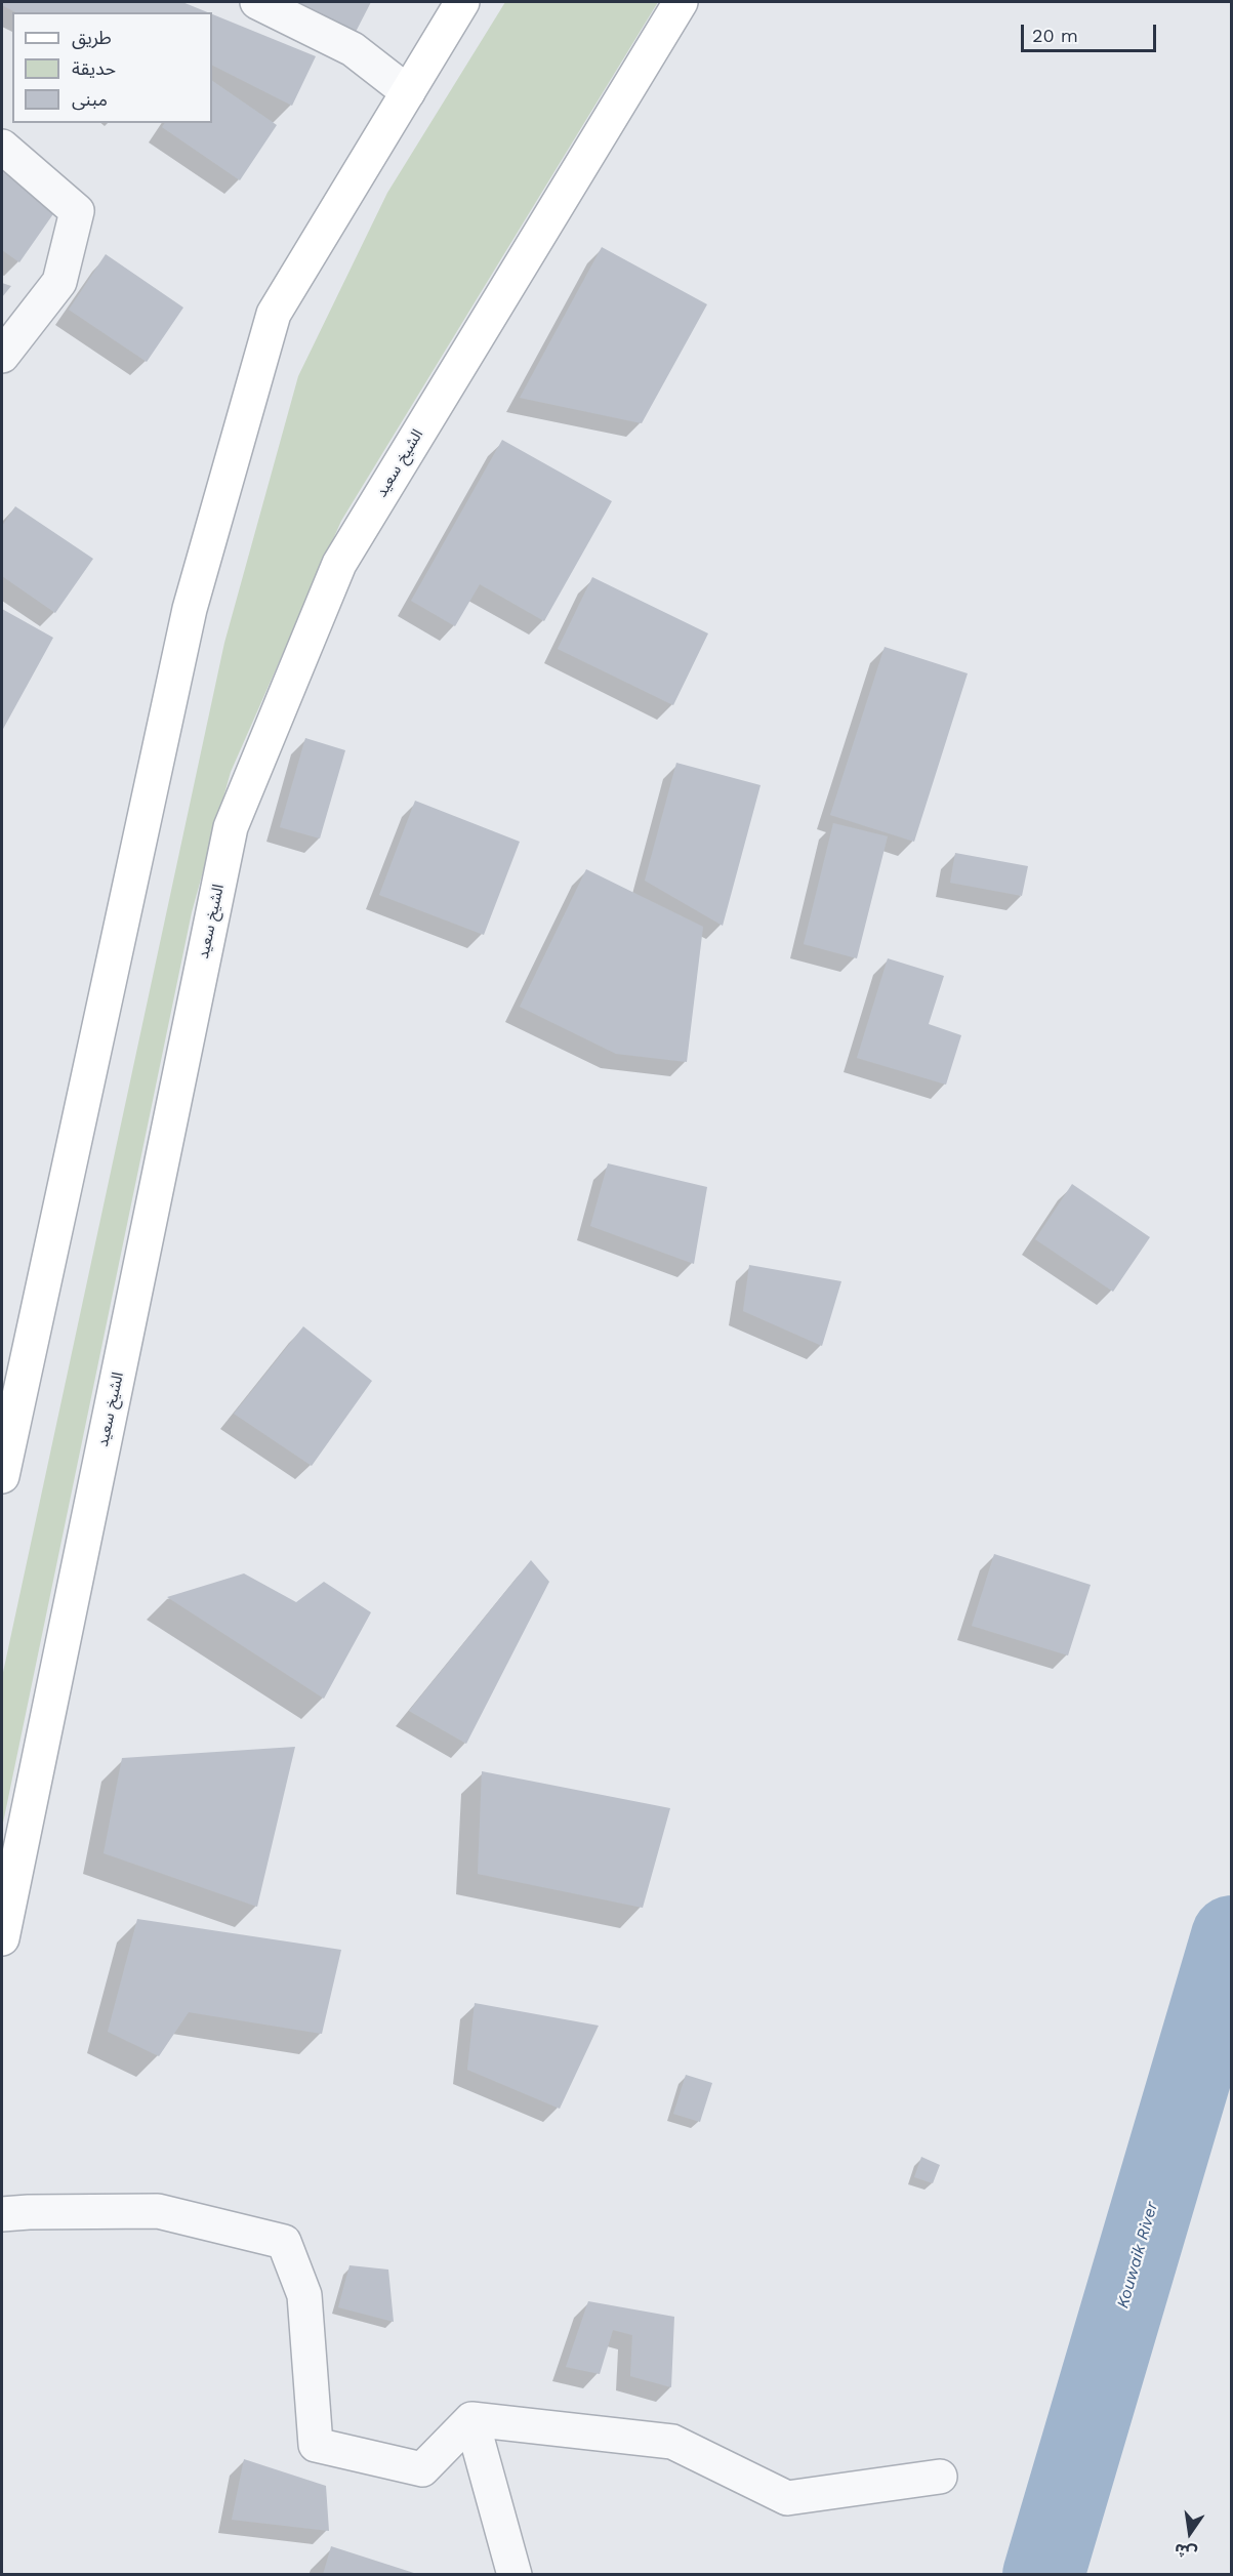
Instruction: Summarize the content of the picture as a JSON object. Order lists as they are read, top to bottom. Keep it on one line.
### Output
{"streets":{"main road":["الشيخ سعيد"]},"water":["Kouwaik River"],"legend":["طريق","حديقة","مبنى"],"scale_bar":"20 m","north":"bottom"}
